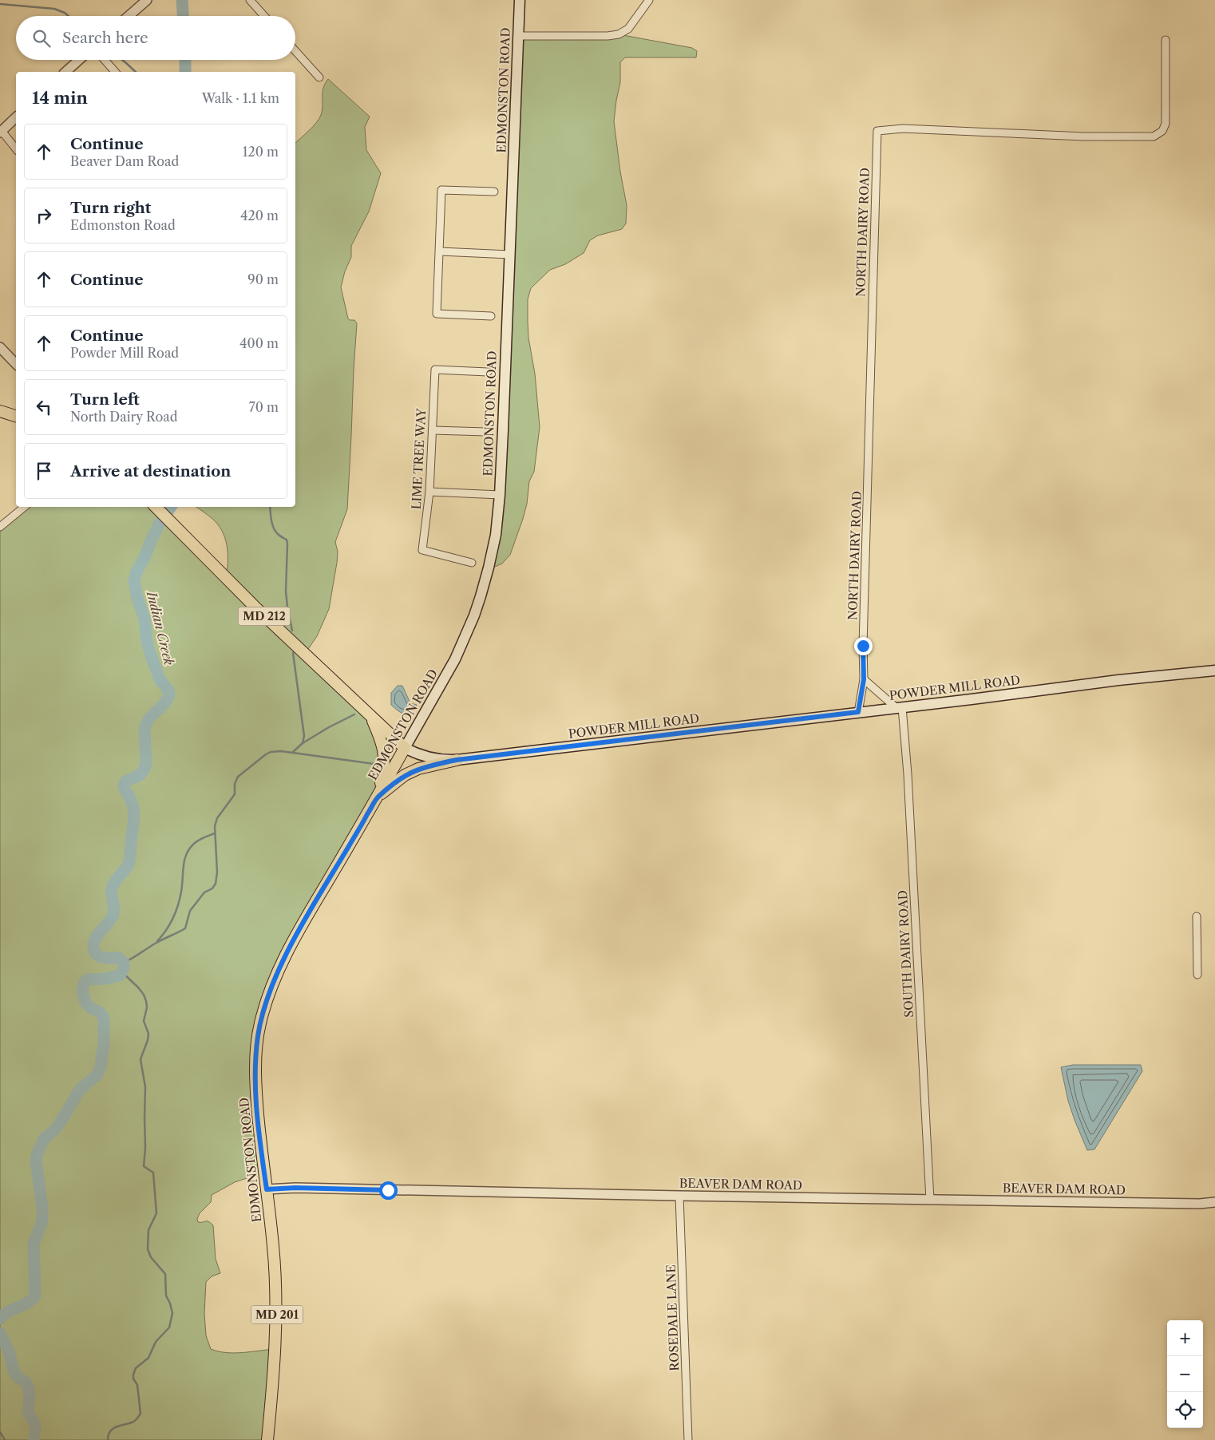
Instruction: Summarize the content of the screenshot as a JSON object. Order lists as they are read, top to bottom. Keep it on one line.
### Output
{"streets":{"main road":["EDMONSTON ROAD","MD 212","POWDER MILL ROAD","MD 201"],"street":["NORTH DAIRY ROAD","LIME TREE WAY","SOUTH DAIRY ROAD","BEAVER DAM ROAD","ROSEDALE LANE"]},"crossings":[["EDMONSTON ROAD","POWDER MILL ROAD"],["EDMONSTON ROAD","BEAVER DAM ROAD"],["NORTH DAIRY ROAD","POWDER MILL ROAD"],["POWDER MILL ROAD","SOUTH DAIRY ROAD"],["SOUTH DAIRY ROAD","BEAVER DAM ROAD"],["BEAVER DAM ROAD","ROSEDALE LANE"]],"water":["Indian Creek"],"page":{"search":"Search here","heading":["14 min","Walk · 1.1 km"],"list":[["Continue","Beaver Dam Road","120 m"],["Turn right","Edmonston Road","420 m"],["Continue","90 m"],["Continue","Powder Mill Road","400 m"],["Turn left","North Dairy Road","70 m"],"Arrive at destination"],"map_buttons":["+","−"]}}
